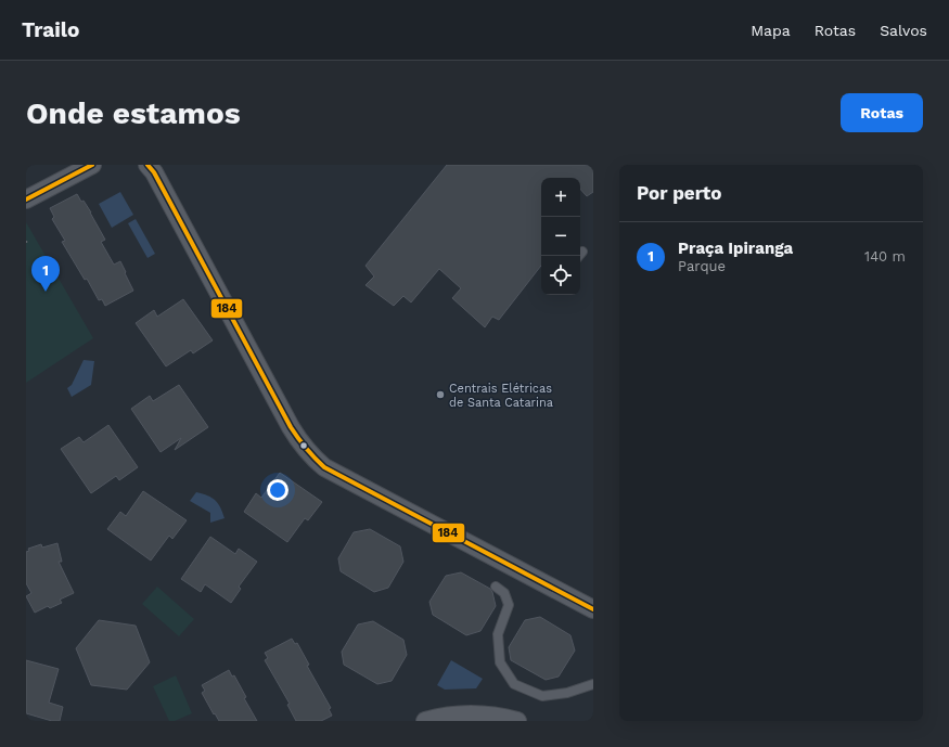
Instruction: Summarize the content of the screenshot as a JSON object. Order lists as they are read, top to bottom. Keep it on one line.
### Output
{"places":["Centrais Elétricas de Santa Catarina"],"lines":["transit line 184"],"page":{"header":"Trailo","nav":["Mapa","Rotas","Salvos"],"buttons":"Rotas","title":"Onde estamos","heading":"Por perto","map_buttons":["+","−"],"list":[{"mark":"1","name":"Praça Ipiranga","note":"Parque","value":"140 m"}],"pins":"1"}}
